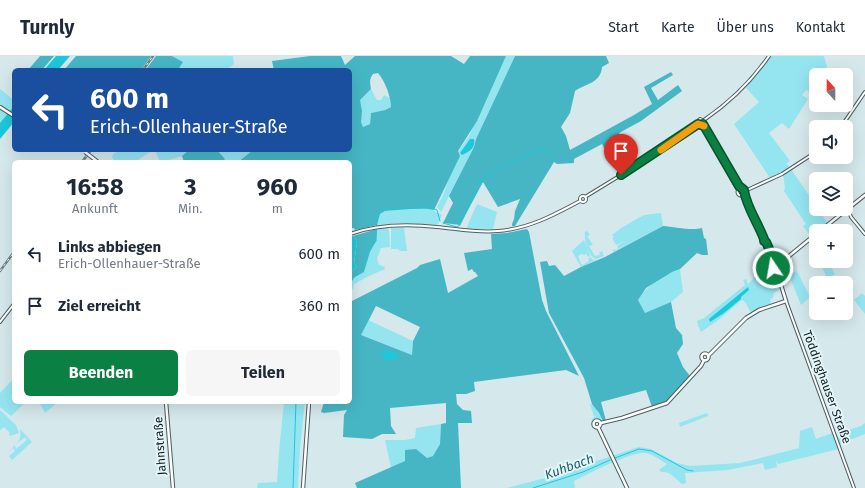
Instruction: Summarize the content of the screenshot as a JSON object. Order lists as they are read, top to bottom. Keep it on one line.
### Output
{"streets":{"main road":["Töddinghauser Straße","Jahnstraße"]},"water":["Kuhbach"],"north":"top","page":{"header":"Turnly","nav":["Start","Karte","Über uns","Kontakt"],"map_buttons":["+","−"],"turn":["600 m","Erich-Ollenhauer-Straße"],"eta":["16:58","Ankunft","3","Min.","960","m"],"list":[{"name":"Links abbiegen","note":"Erich-Ollenhauer-Straße","value":"600 m"},{"name":"Ziel erreicht","value":"360 m"}],"buttons":["Beenden","Teilen"]}}
